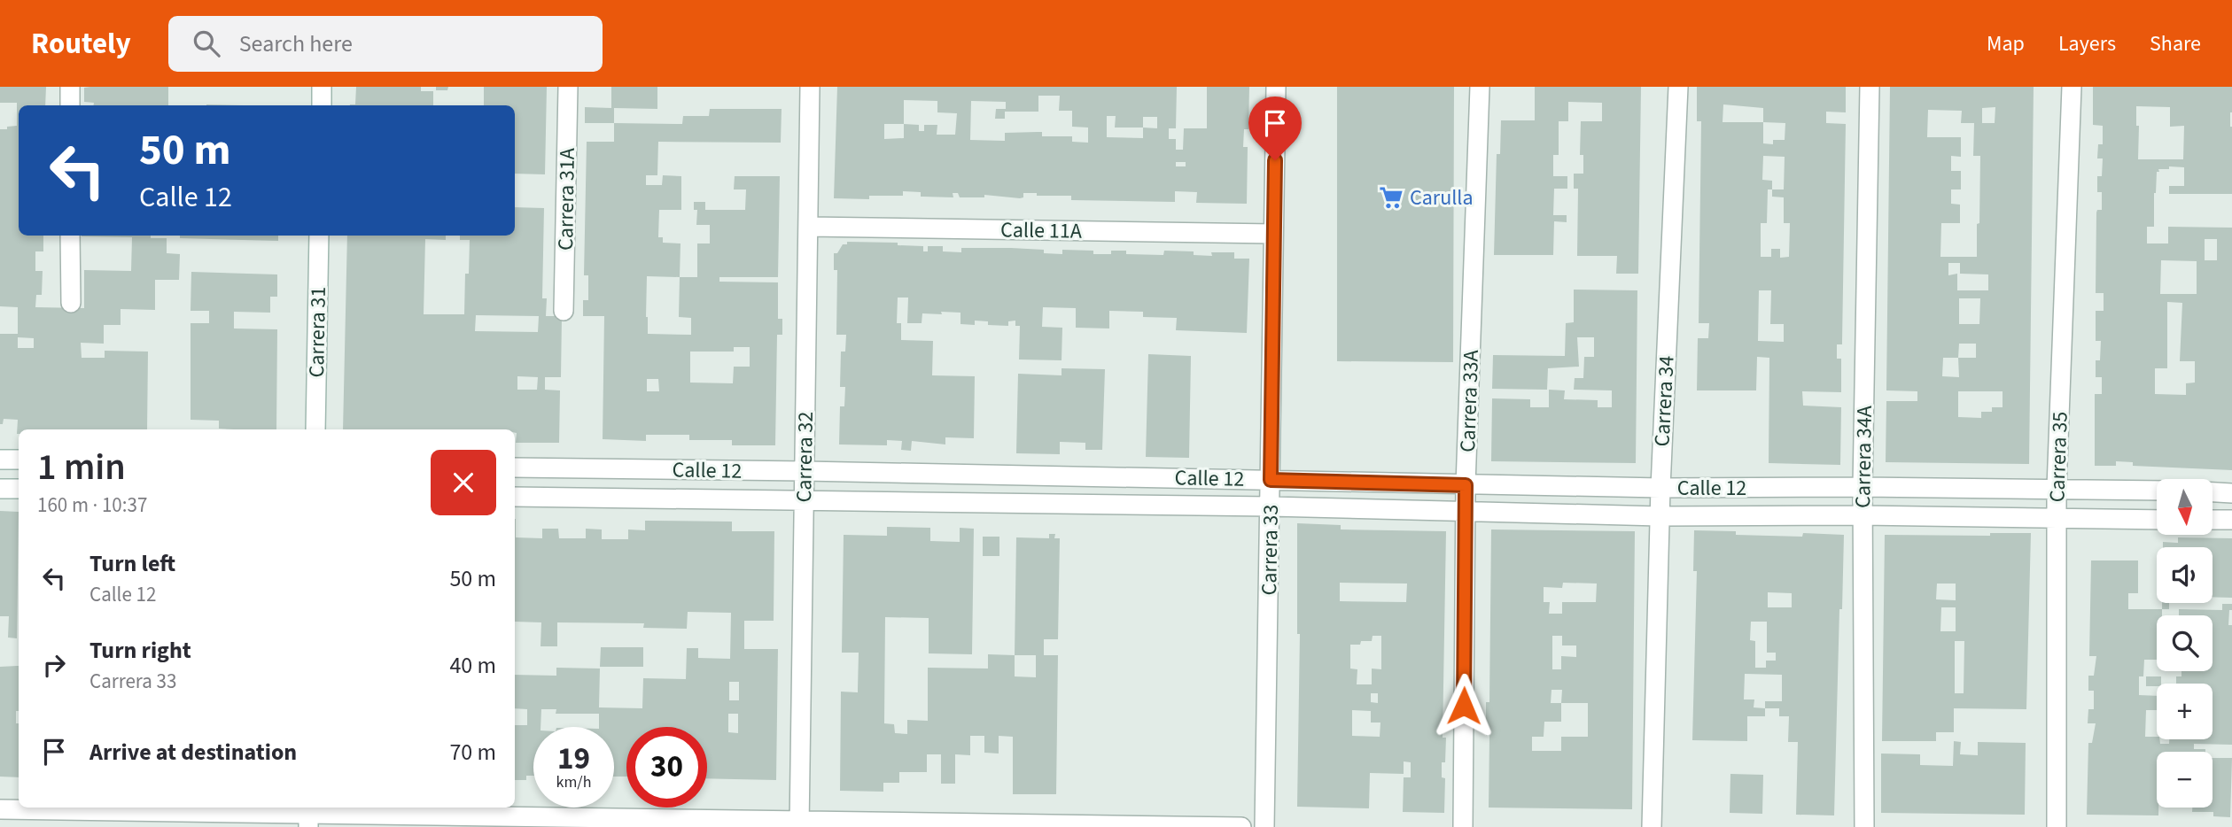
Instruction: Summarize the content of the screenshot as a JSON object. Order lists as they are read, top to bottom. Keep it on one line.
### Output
{"streets":{"street":["Carrera 31A","Calle 11A","Carrera 31","Carrera 33A","Carrera 34","Carrera 32","Carrera 34A","Carrera 35","Calle 12","Carrera 33"]},"crossings":[["Calle 11A","Carrera 32"],["Calle 11A","Carrera 33"],["Carrera 33A","Calle 12"],["Carrera 34","Calle 12"],["Carrera 32","Calle 12"],["Carrera 34A","Calle 12"],["Carrera 35","Calle 12"],["Calle 12","Carrera 33"]],"places":{"supermarket":["Carulla"]},"north":"bottom","page":{"header":"Routely","search":"Search here","nav":["Map","Layers","Share"],"turn":["50 m","Calle 12"],"heading":["1 min","160 m · 10:37"],"map_buttons":["+","−"],"list":[{"name":"Turn left","note":"Calle 12","value":"50 m"},{"name":"Turn right","note":"Carrera 33","value":"40 m"},{"name":"Arrive at destination","value":"70 m"}],"speed":"19 km/h","limit":"30"}}
